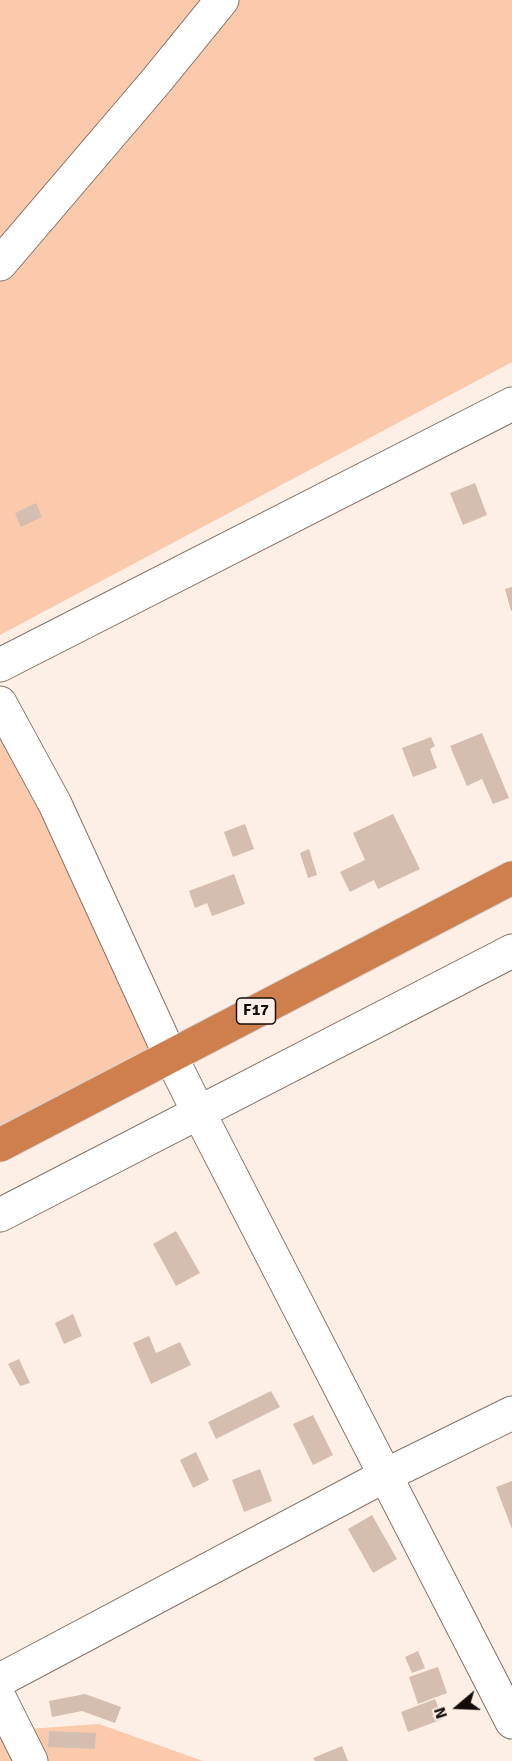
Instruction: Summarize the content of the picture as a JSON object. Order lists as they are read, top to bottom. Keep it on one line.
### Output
{"streets":{"highway":["F17"]},"north":"left"}
